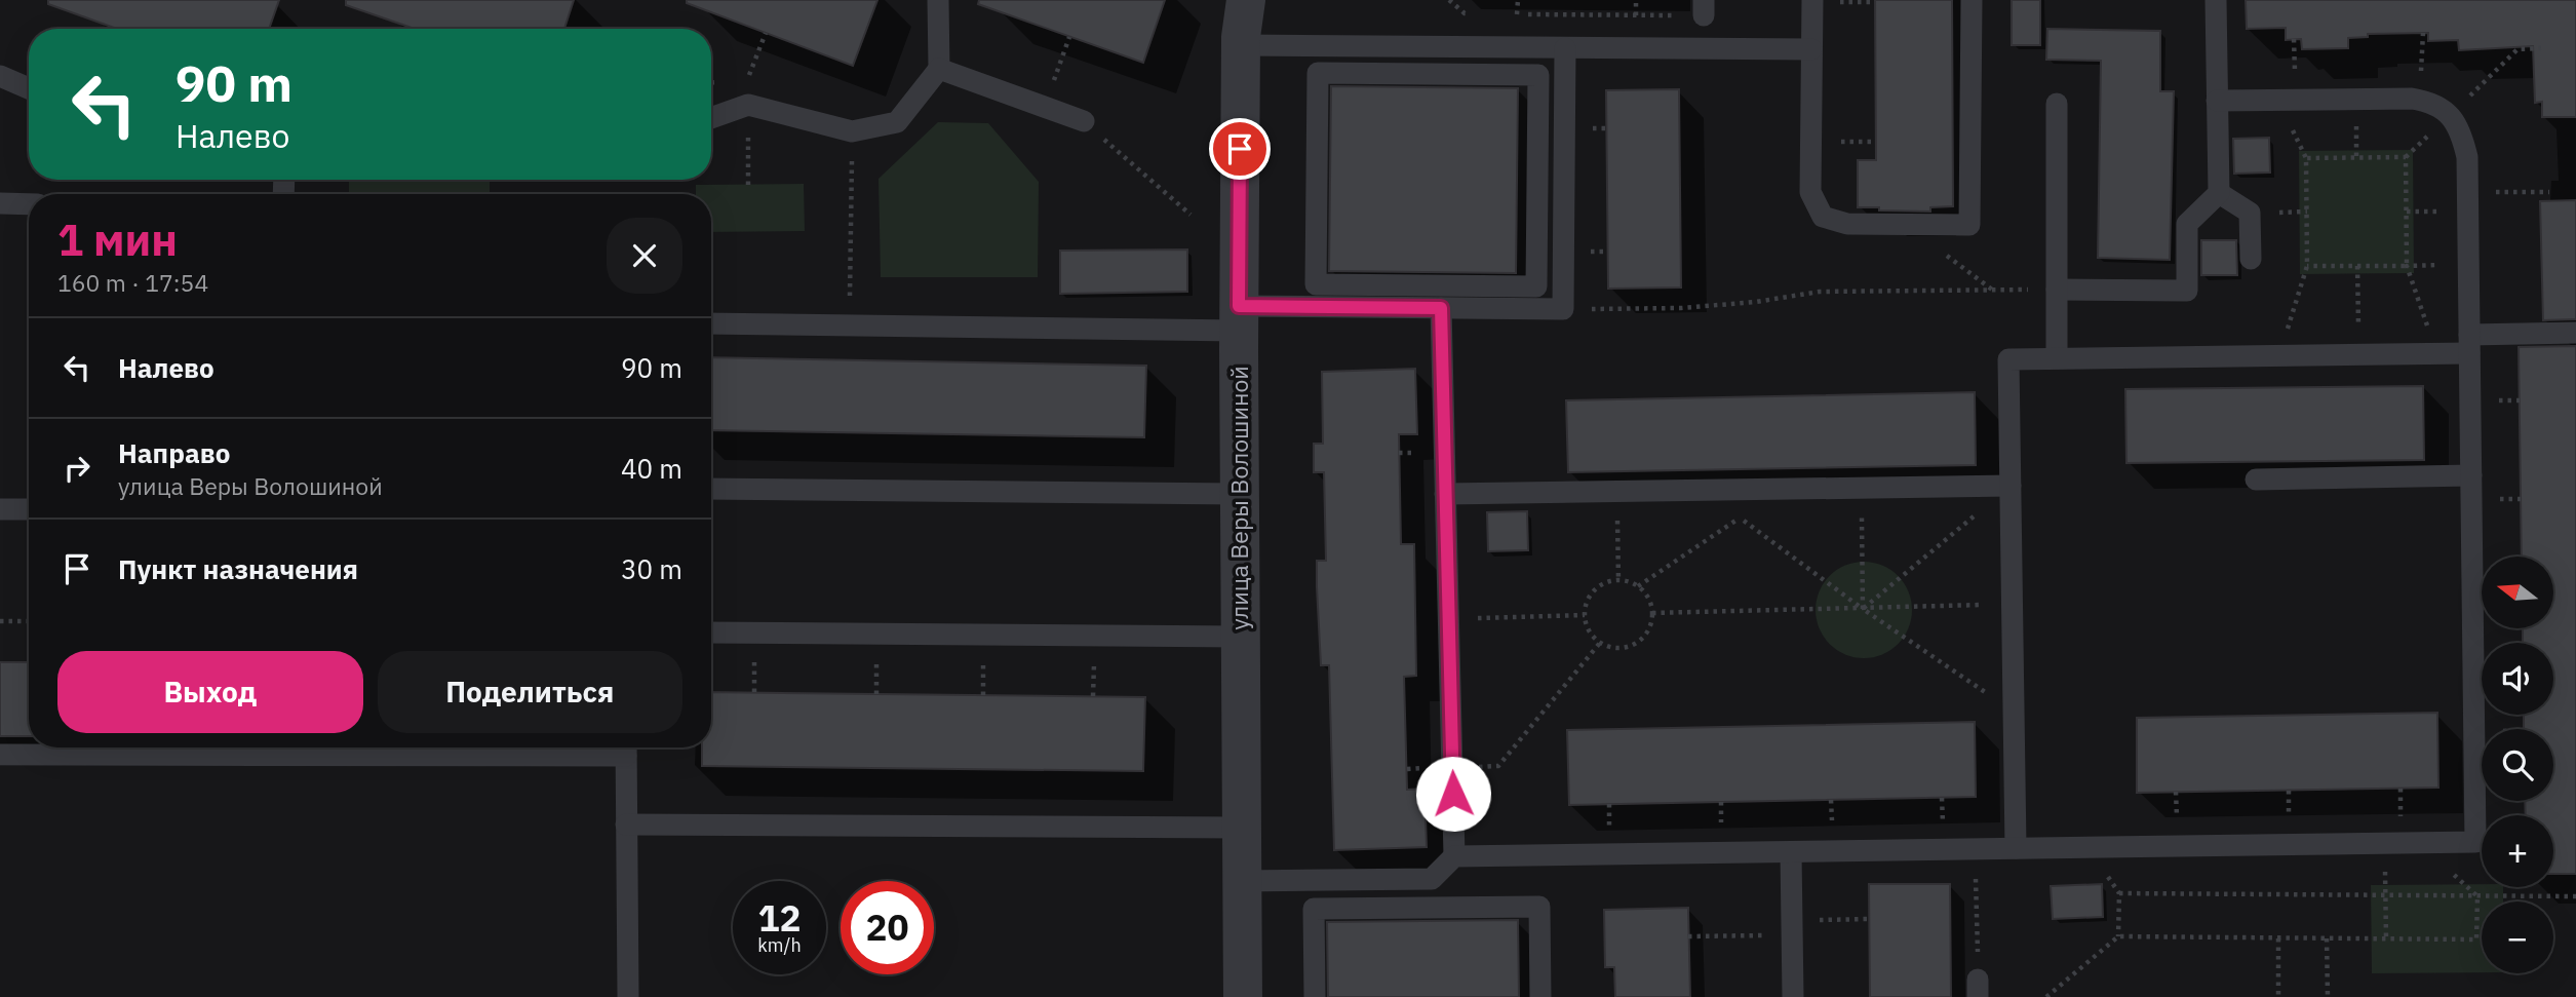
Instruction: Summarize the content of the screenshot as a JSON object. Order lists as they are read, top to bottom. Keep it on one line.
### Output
{"streets":{"street":["улица Веры Волошиной"]},"north":"left","page":{"turn":["90 m","Налево"],"heading":["1 мин","160 m · 17:54"],"list":[{"name":"Налево","value":"90 m"},{"name":"Направо","note":"улица Веры Волошиной","value":"40 m"},{"name":"Пункт назначения","value":"30 m"}],"map_buttons":["+","−"],"buttons":["Выход","Поделиться"],"speed":"12 km/h","limit":"20"}}
